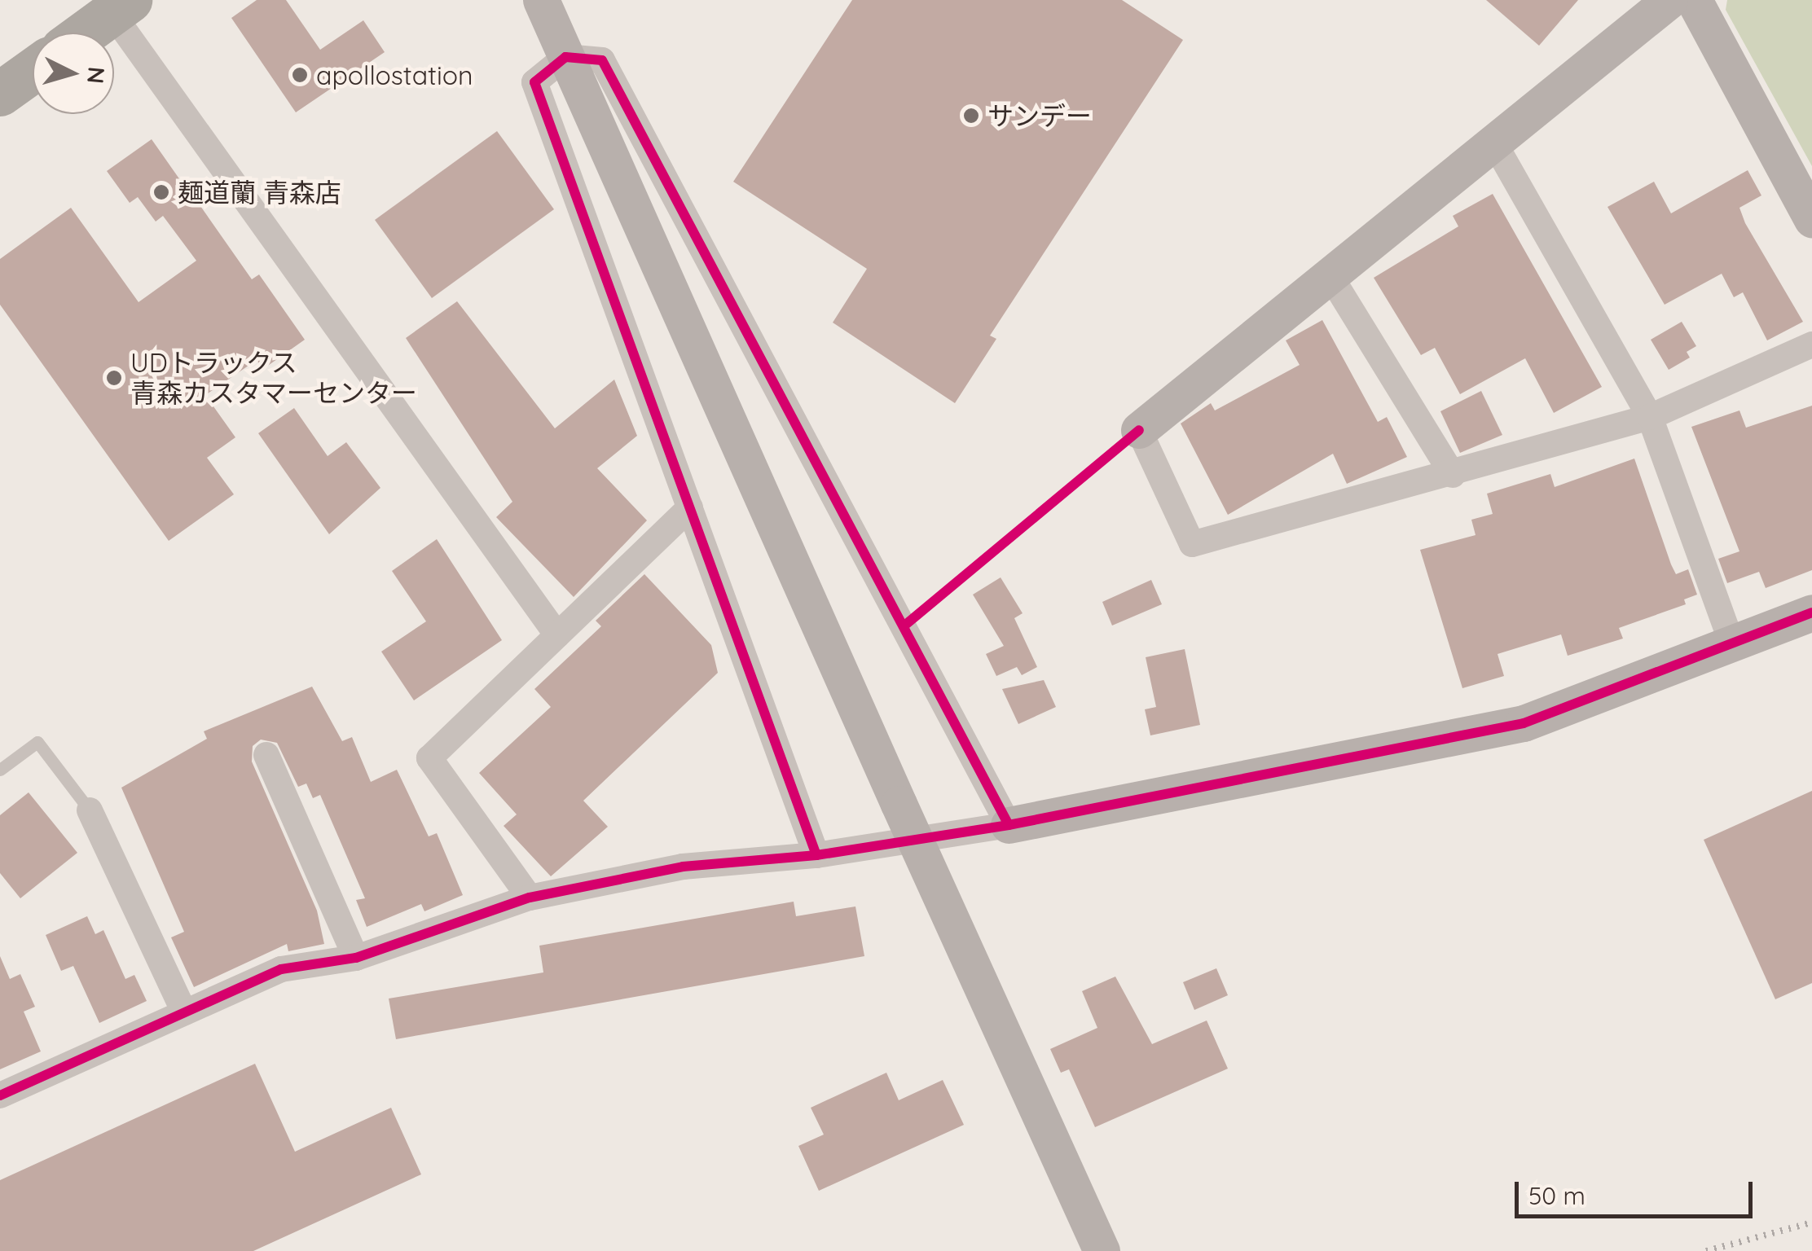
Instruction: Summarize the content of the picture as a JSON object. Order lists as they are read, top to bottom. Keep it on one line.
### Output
{"places":["apollostation","サンデー","麺道蘭 青森店","UDトラックス 青森カスタマーセンター"],"scale_bar":"50 m","north":"right"}
